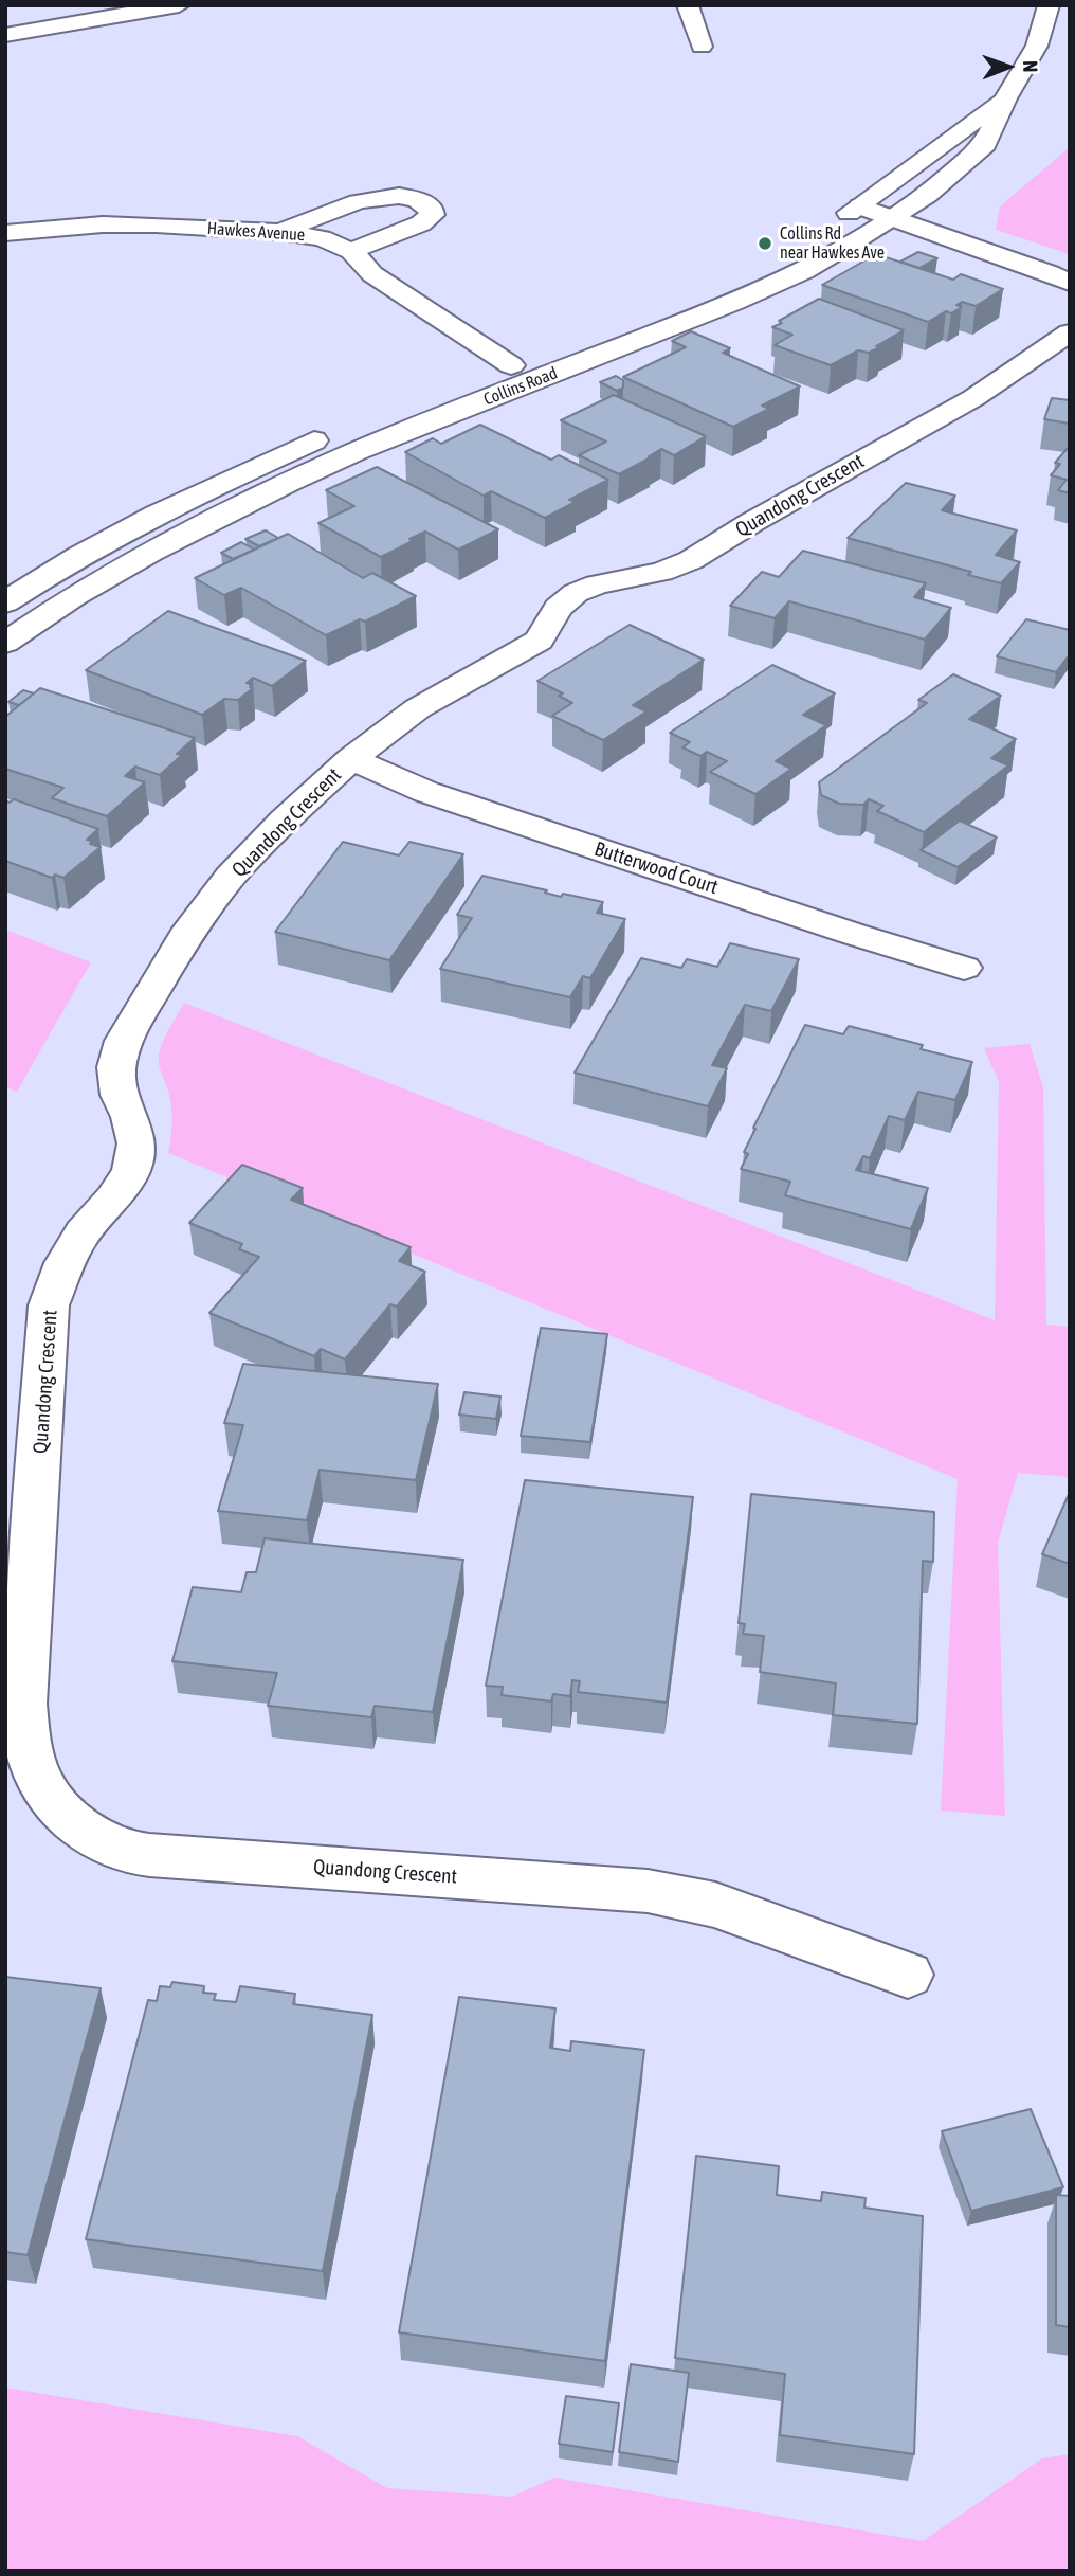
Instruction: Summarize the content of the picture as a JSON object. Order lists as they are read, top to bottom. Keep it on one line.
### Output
{"streets":{"street":["Hawkes Avenue","Collins Road","Quandong Crescent","Butterwood Court"]},"crossings":[["Hawkes Avenue","Collins Road"],["Quandong Crescent","Butterwood Court"]],"places":["Collins Rd near Hawkes Ave"],"north":"right"}
